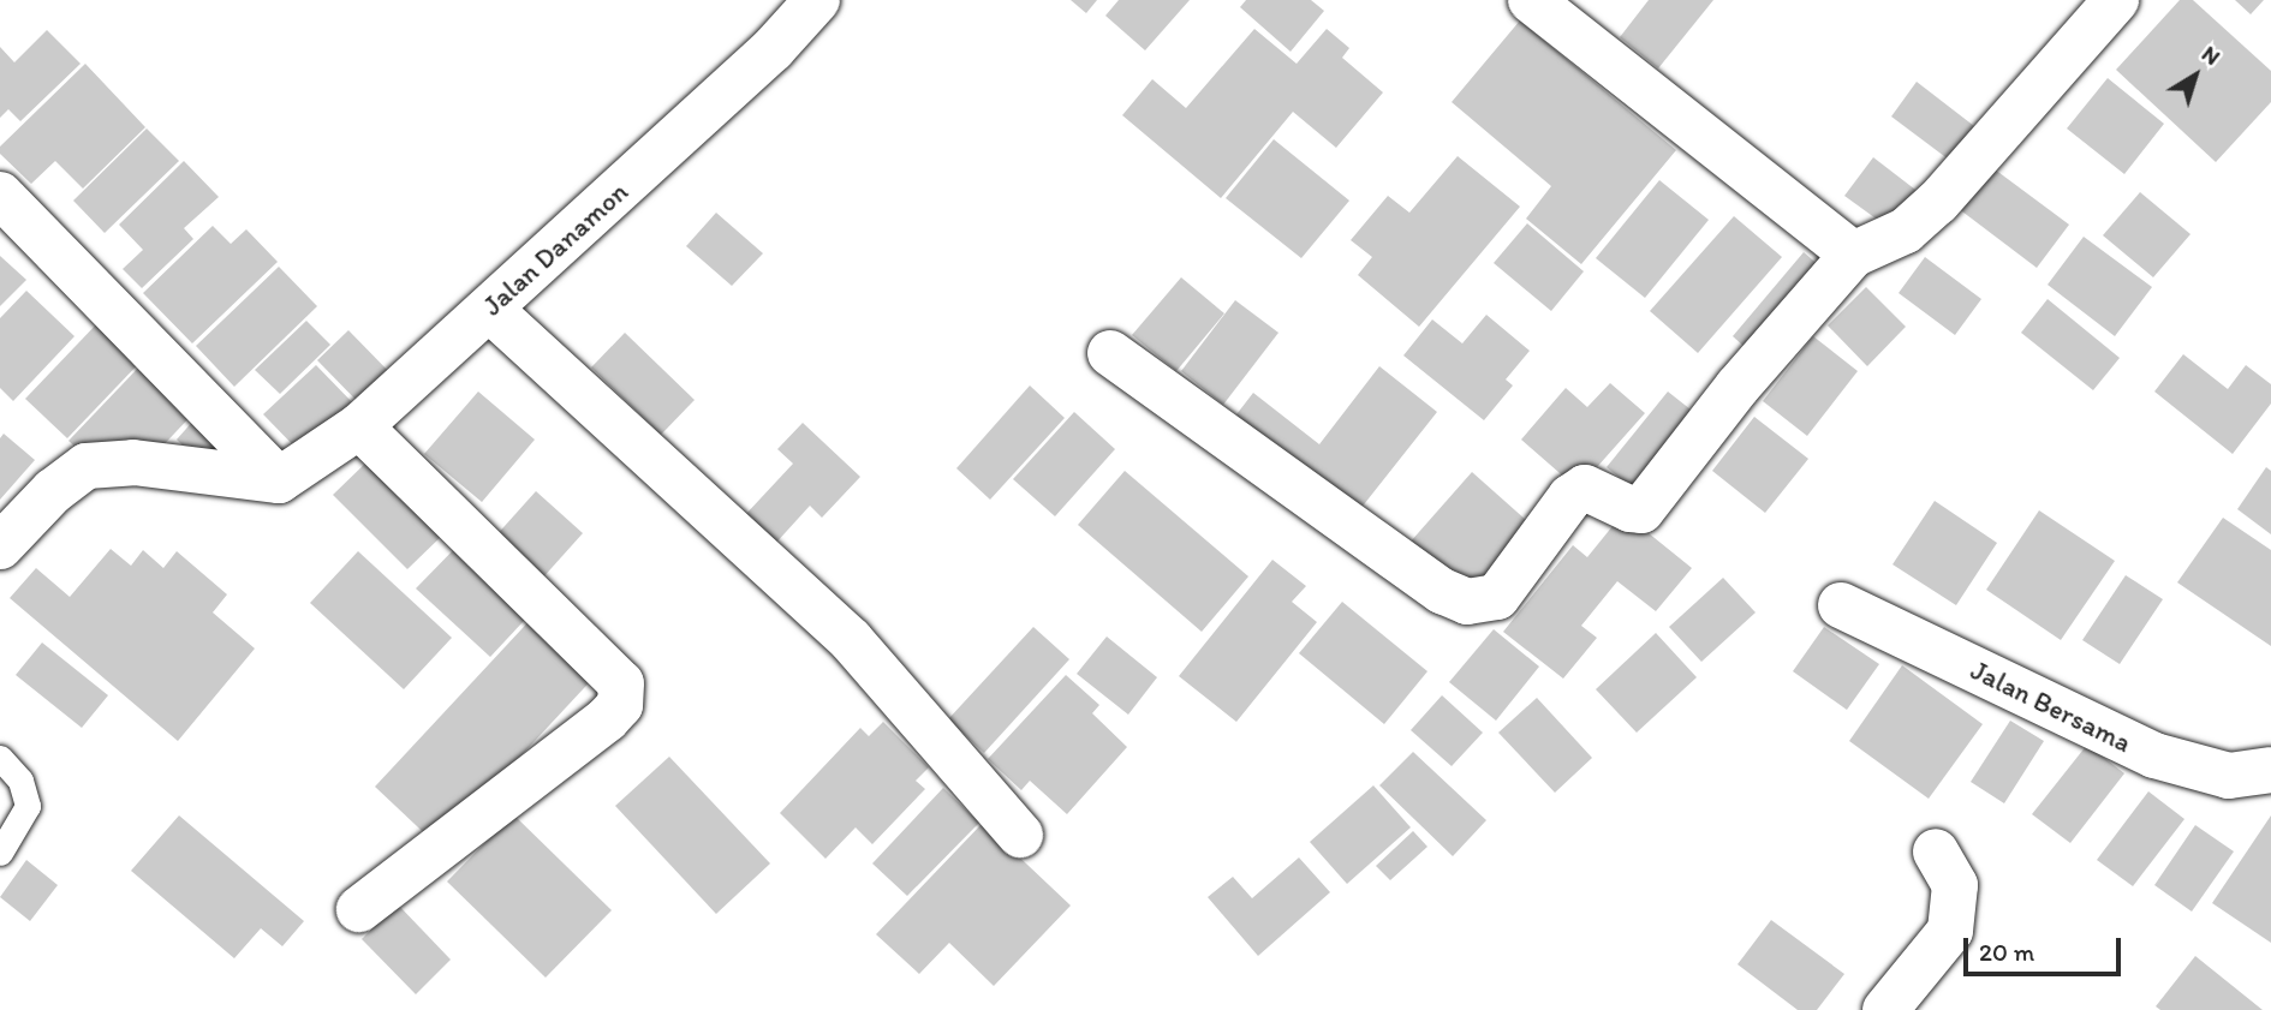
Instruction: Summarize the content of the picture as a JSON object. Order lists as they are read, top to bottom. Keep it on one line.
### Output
{"streets":{"street":["Jalan Danamon","Jalan Bersama"]},"scale_bar":"20 m","north":"top right"}
